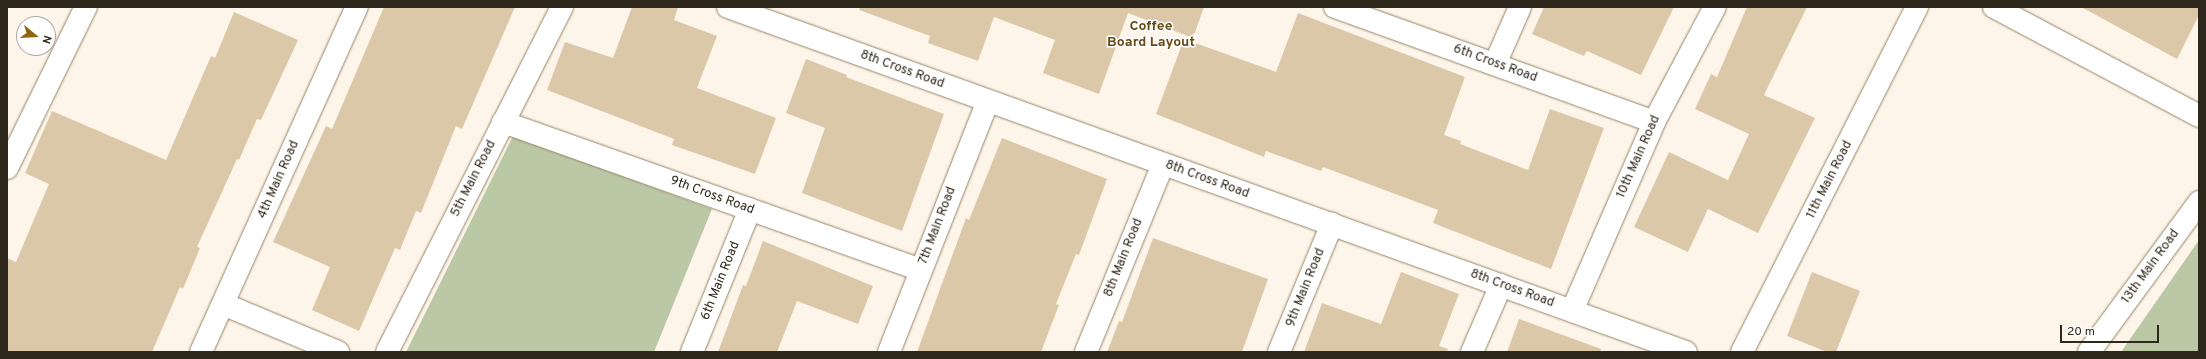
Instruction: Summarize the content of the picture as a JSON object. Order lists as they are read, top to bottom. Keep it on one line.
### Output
{"streets":{"street":["6th Cross Road","8th Cross Road","10th Main Road","5th Main Road","4th Main Road","11th Main Road","9th Cross Road","7th Main Road","8th Main Road","13th Main Road","6th Main Road","9th Main Road"]},"crossings":[["6th Cross Road","10th Main Road"],["8th Cross Road","10th Main Road"],["8th Cross Road","7th Main Road"],["8th Cross Road","8th Main Road"],["8th Cross Road","9th Main Road"],["5th Main Road","9th Cross Road"],["9th Cross Road","7th Main Road"],["9th Cross Road","6th Main Road"]],"districts":["Coffee Board Layout"],"scale_bar":"20 m","north":"right"}
